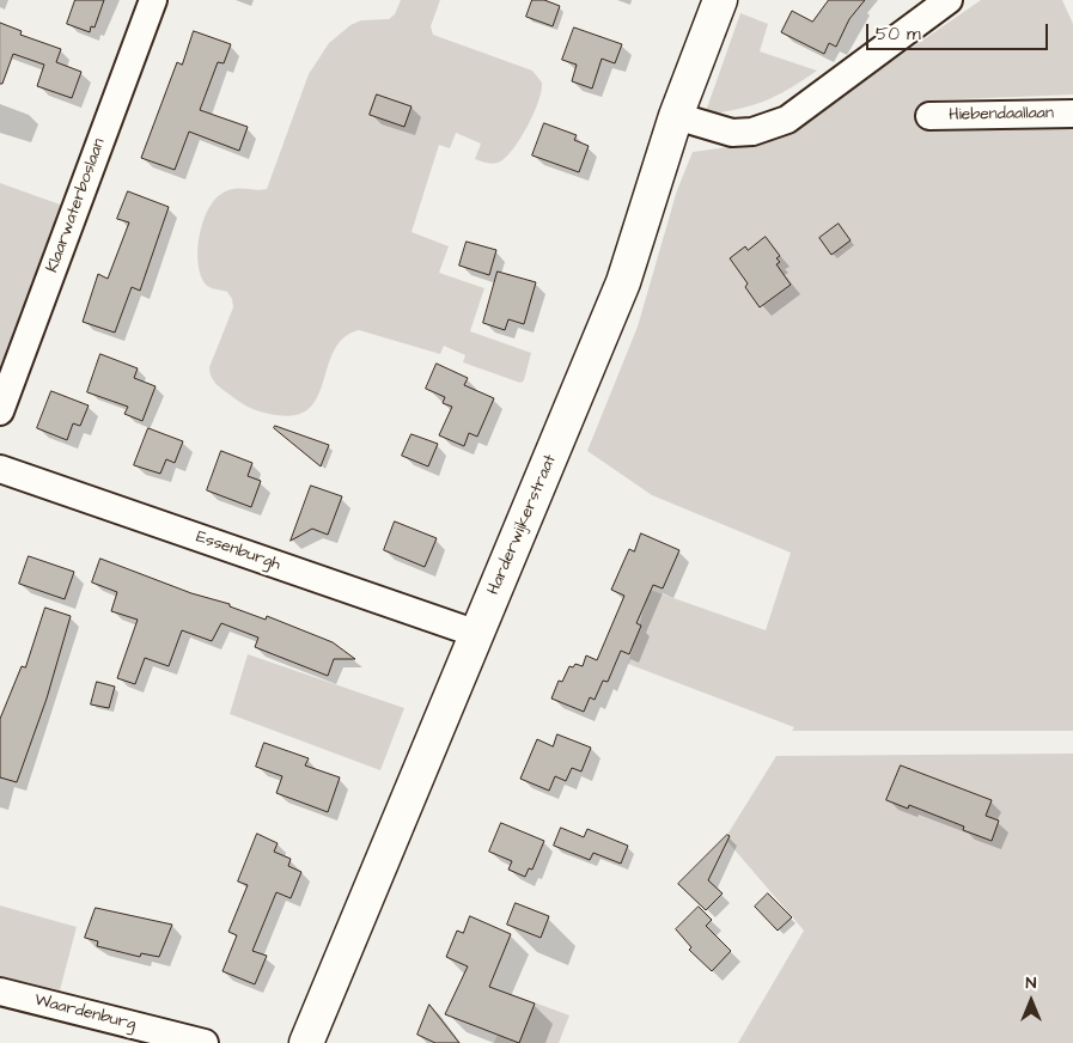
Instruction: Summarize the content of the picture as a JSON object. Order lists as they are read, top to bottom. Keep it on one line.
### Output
{"streets":{"main road":["Harderwijkerstraat"],"street":["Hiebendaallaan","Klaarwaterboslaan","Essenburgh","Waardenburg"]},"crossings":[["Harderwijkerstraat","Essenburgh"]],"scale_bar":"50 m","north":"top"}
